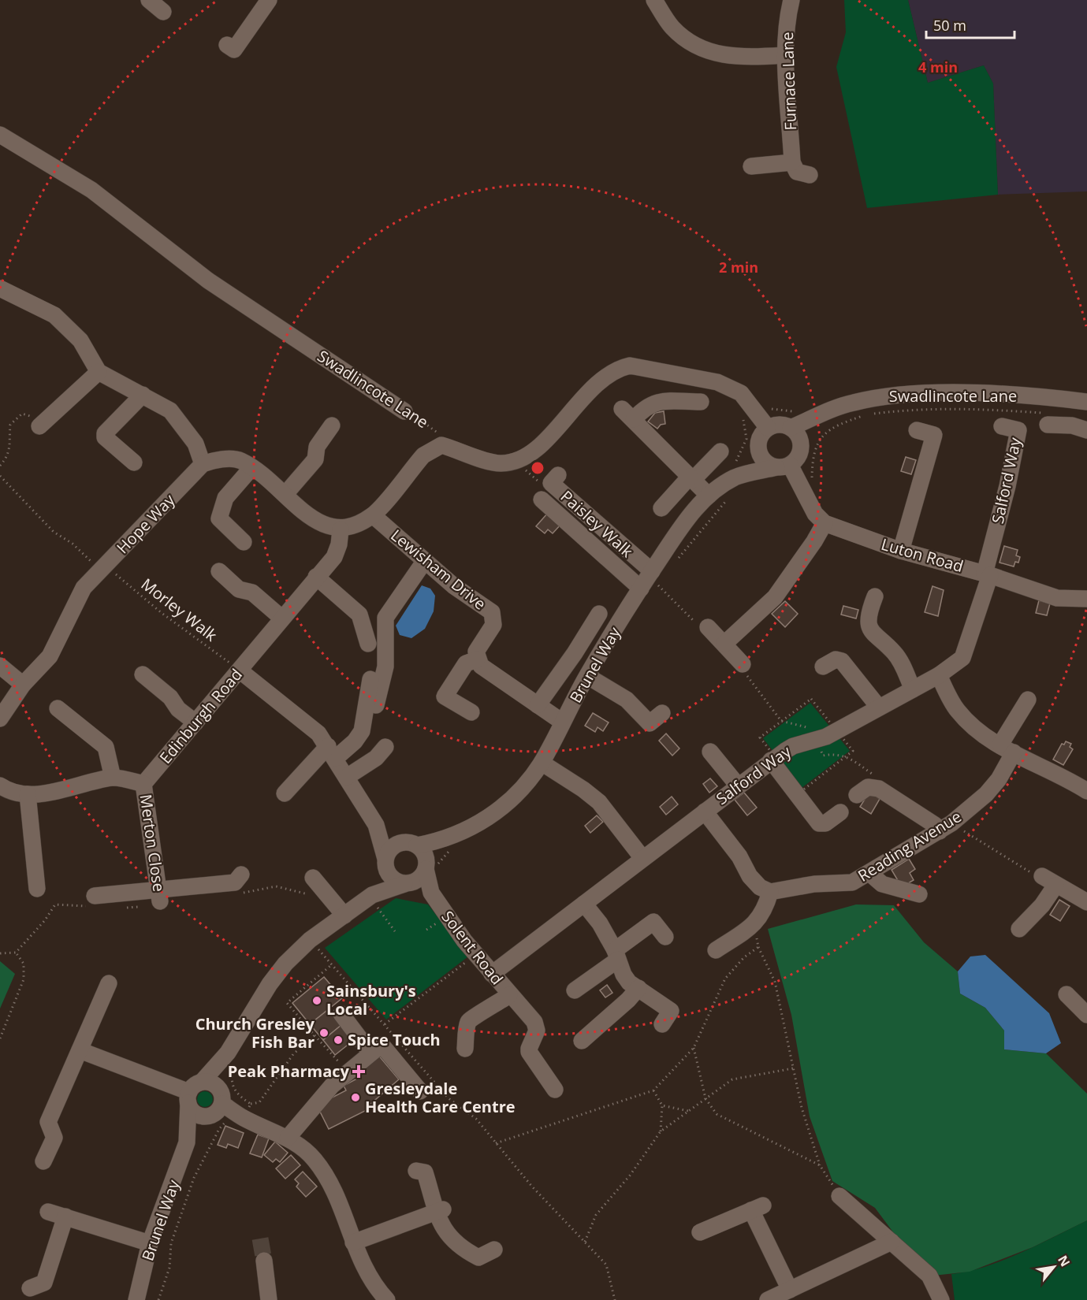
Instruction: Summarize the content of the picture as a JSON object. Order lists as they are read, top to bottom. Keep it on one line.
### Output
{"streets":{"street":["Furnace Lane","Swadlincote Lane","Salford Way","Hope Way","Paisley Walk","Luton Road","Lewisham Drive","Brunel Way","Edinburgh Road","Merton Close","Reading Avenue","Solent Road"],"path":["Morley Walk"]},"crossings":[["Swadlincote Lane","Brunel Way"],["Salford Way","Luton Road"],["Salford Way","Solent Road"],["Hope Way","Morley Walk"],["Paisley Walk","Brunel Way"],["Morley Walk","Edinburgh Road"],["Brunel Way","Solent Road"],["Edinburgh Road","Merton Close"]],"places":{"other":["Sainsbury's Local","Church Gresley Fish Bar","Spice Touch","Gresleydale Health Care Centre"],"health":["Peak Pharmacy"]},"scale_bar":"50 m","north":"top right","rings":["4 min","2 min"]}
